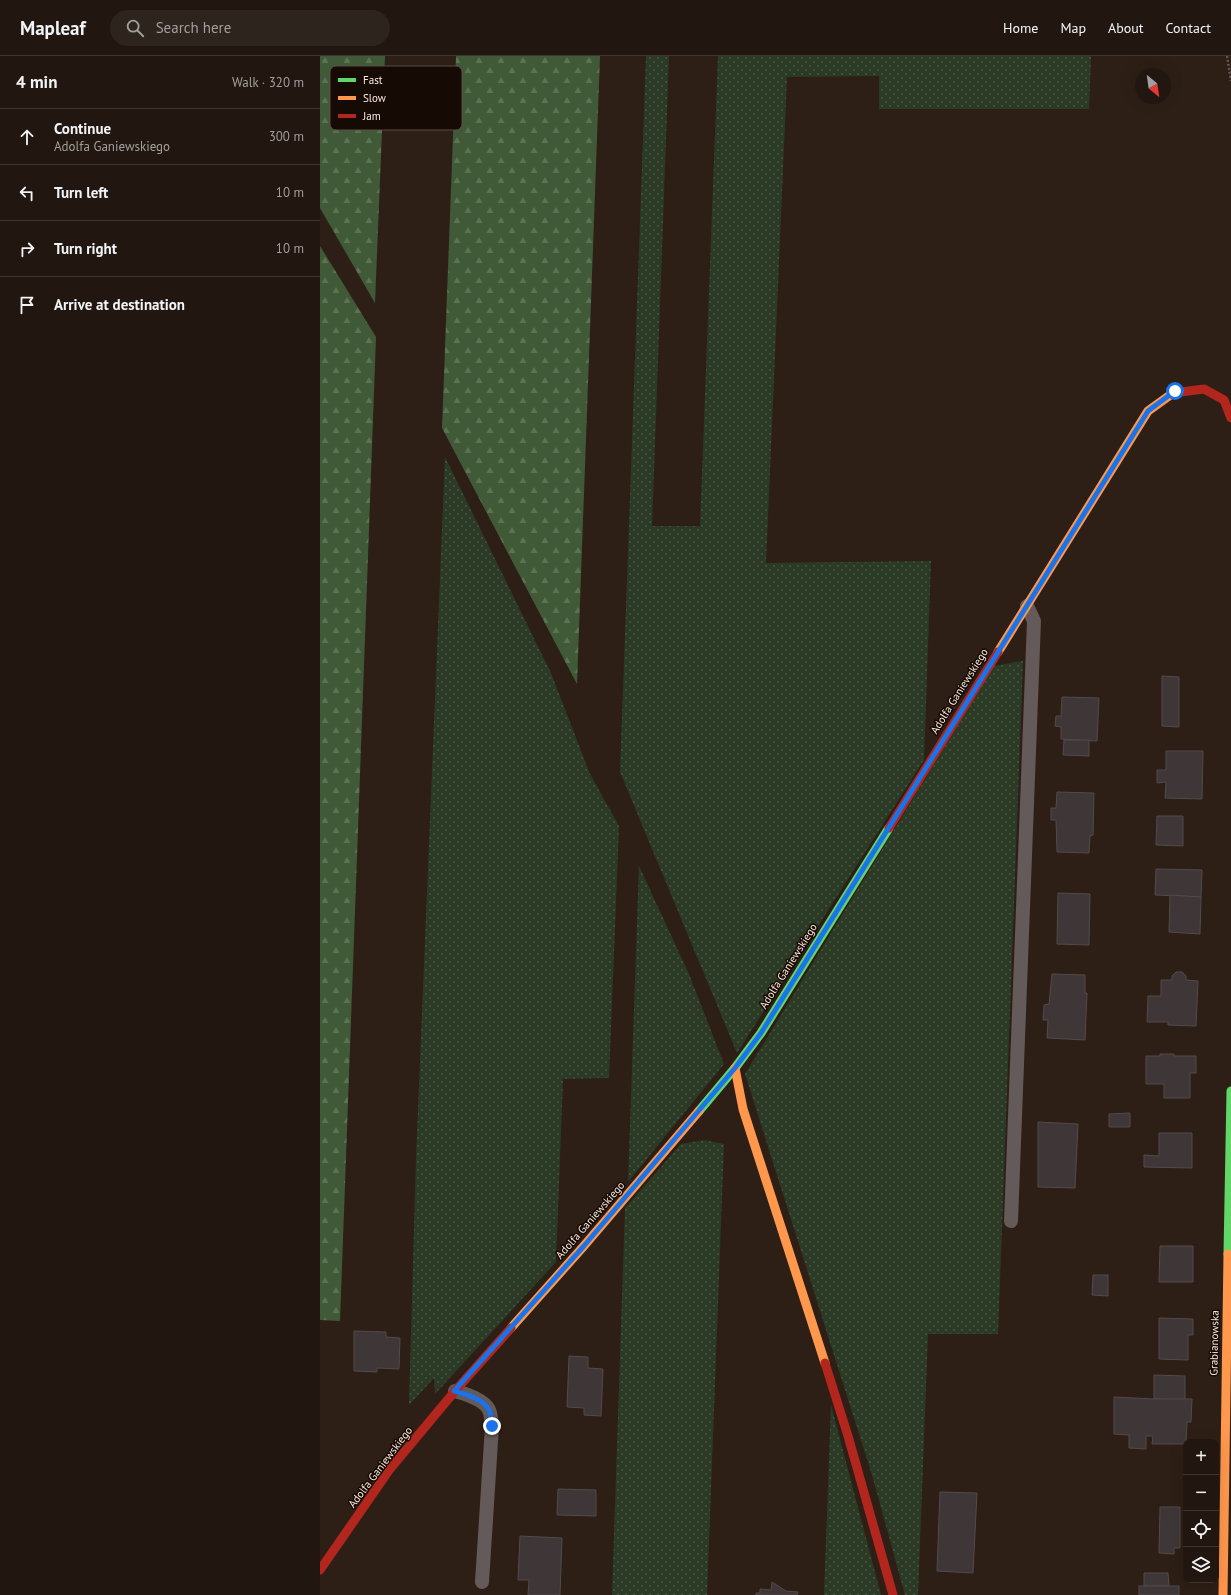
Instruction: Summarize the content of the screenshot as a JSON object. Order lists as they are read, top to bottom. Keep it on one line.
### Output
{"streets":{"street":["Adolfa Ganiewskiego","Grabianowska"]},"legend":["Fast","Slow","Jam"],"north":"bottom right","page":{"header":"Mapleaf","search":"Search here","nav":["Home","Map","About","Contact"],"heading":["4 min","Walk · 320 m"],"list":[["Continue","Adolfa Ganiewskiego","300 m"],["Turn left","10 m"],["Turn right","10 m"],"Arrive at destination"],"map_buttons":["+","−"]}}
